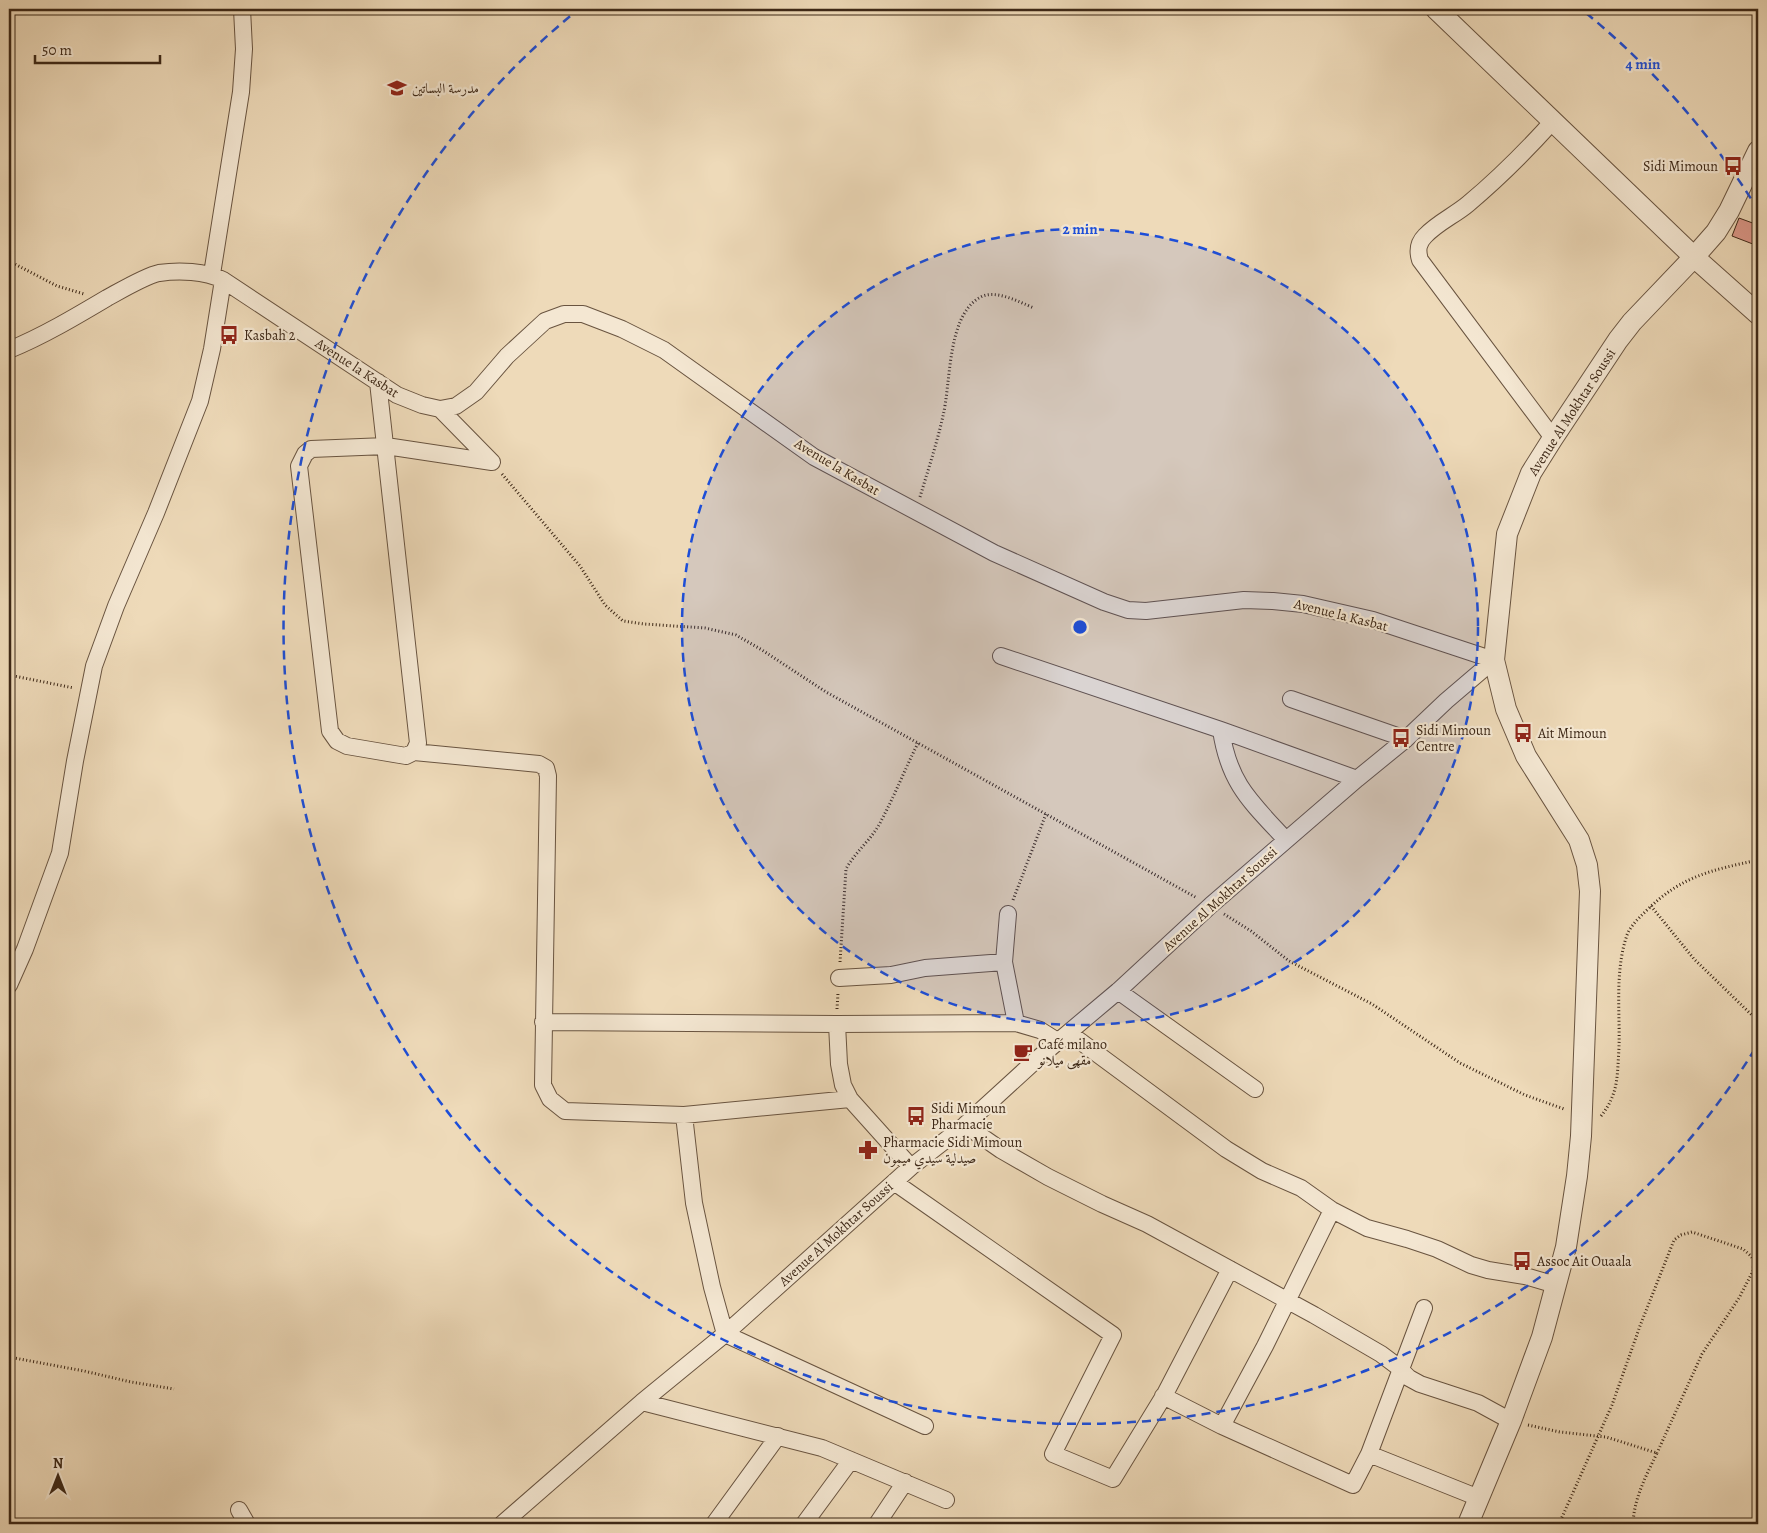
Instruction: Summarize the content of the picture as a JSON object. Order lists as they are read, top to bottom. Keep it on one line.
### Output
{"streets":{"street":["Avenue la Kasbat","Avenue Al Mokhtar Soussi"]},"crossings":[["Avenue la Kasbat","Avenue Al Mokhtar Soussi"]],"places":{"school or university":["مدرسة البساتين"],"bus stop":["Sidi Mimoun","Kasbah 2","Ait Mimoun","Sidi Mimoun Centre","Sidi Mimoun Pharmacie","Assoc Ait Ouaala"],"cafe":["Café milano مقهى ميلانو"],"pharmacy":["Pharmacie Sidi Mimoun صيدلية سيدي ميمون"]},"scale_bar":"50 m","north":"top","rings":["4 min","2 min"]}
